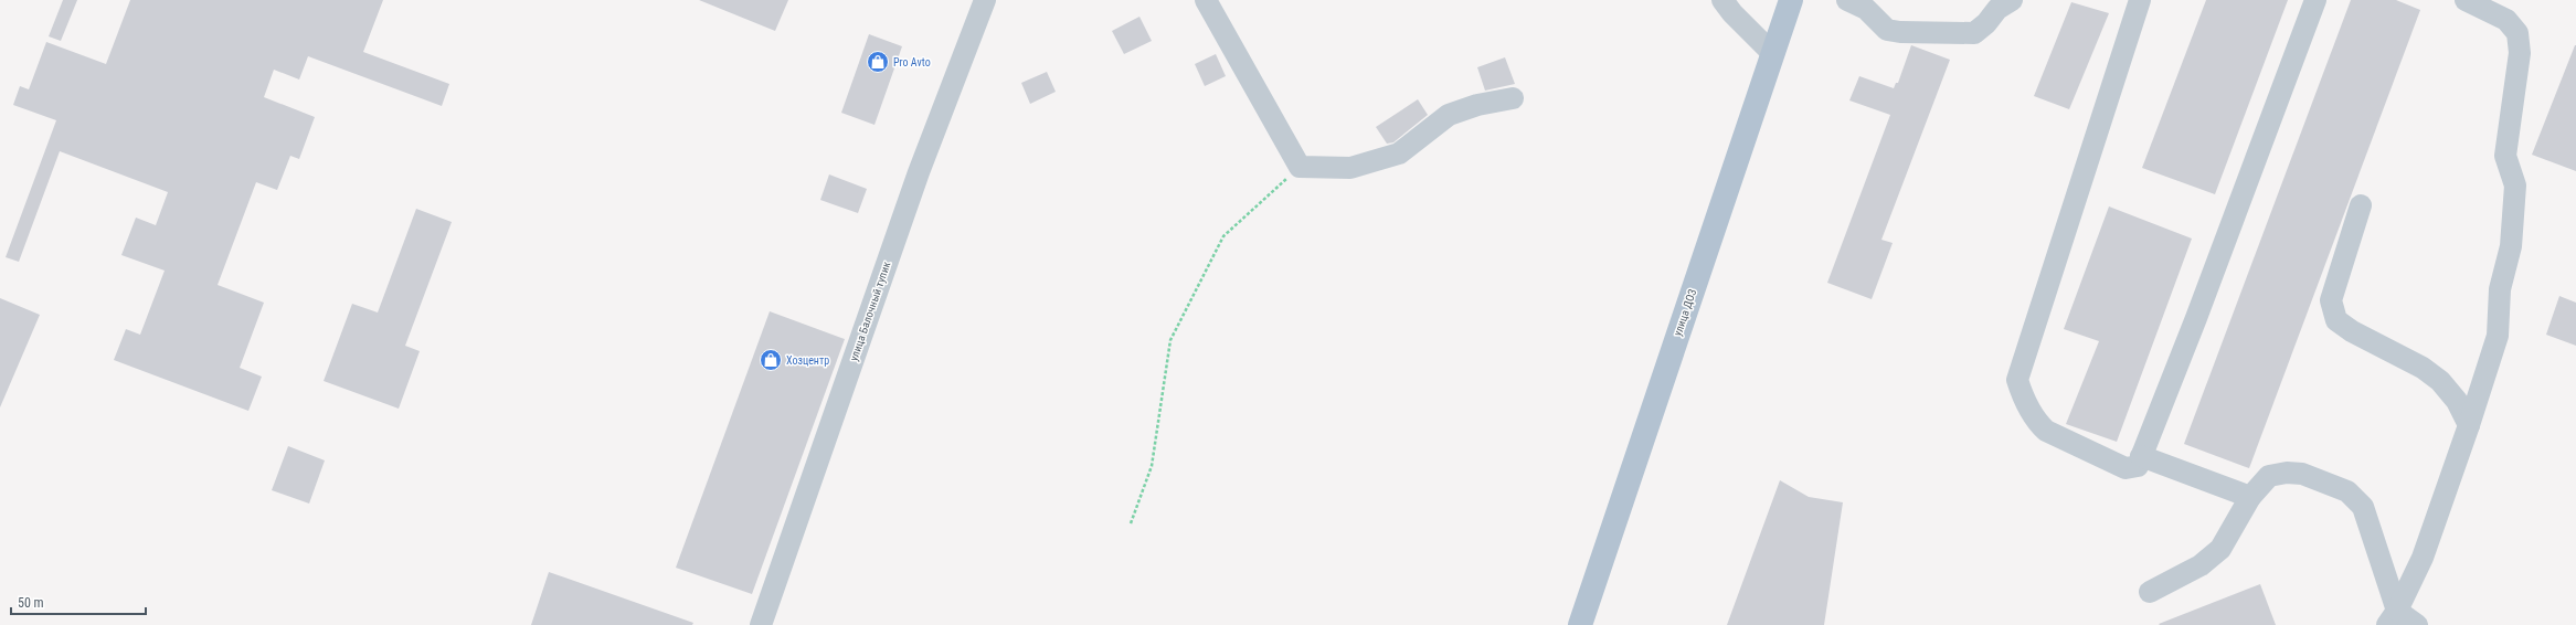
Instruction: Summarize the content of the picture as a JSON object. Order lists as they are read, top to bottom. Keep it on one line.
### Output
{"streets":{"main road":["улица ДОЗ"],"street":["улица Балочный тупик"]},"places":{"shop":["Pro Аvto","Хозцентр"]},"scale_bar":"50 m"}
